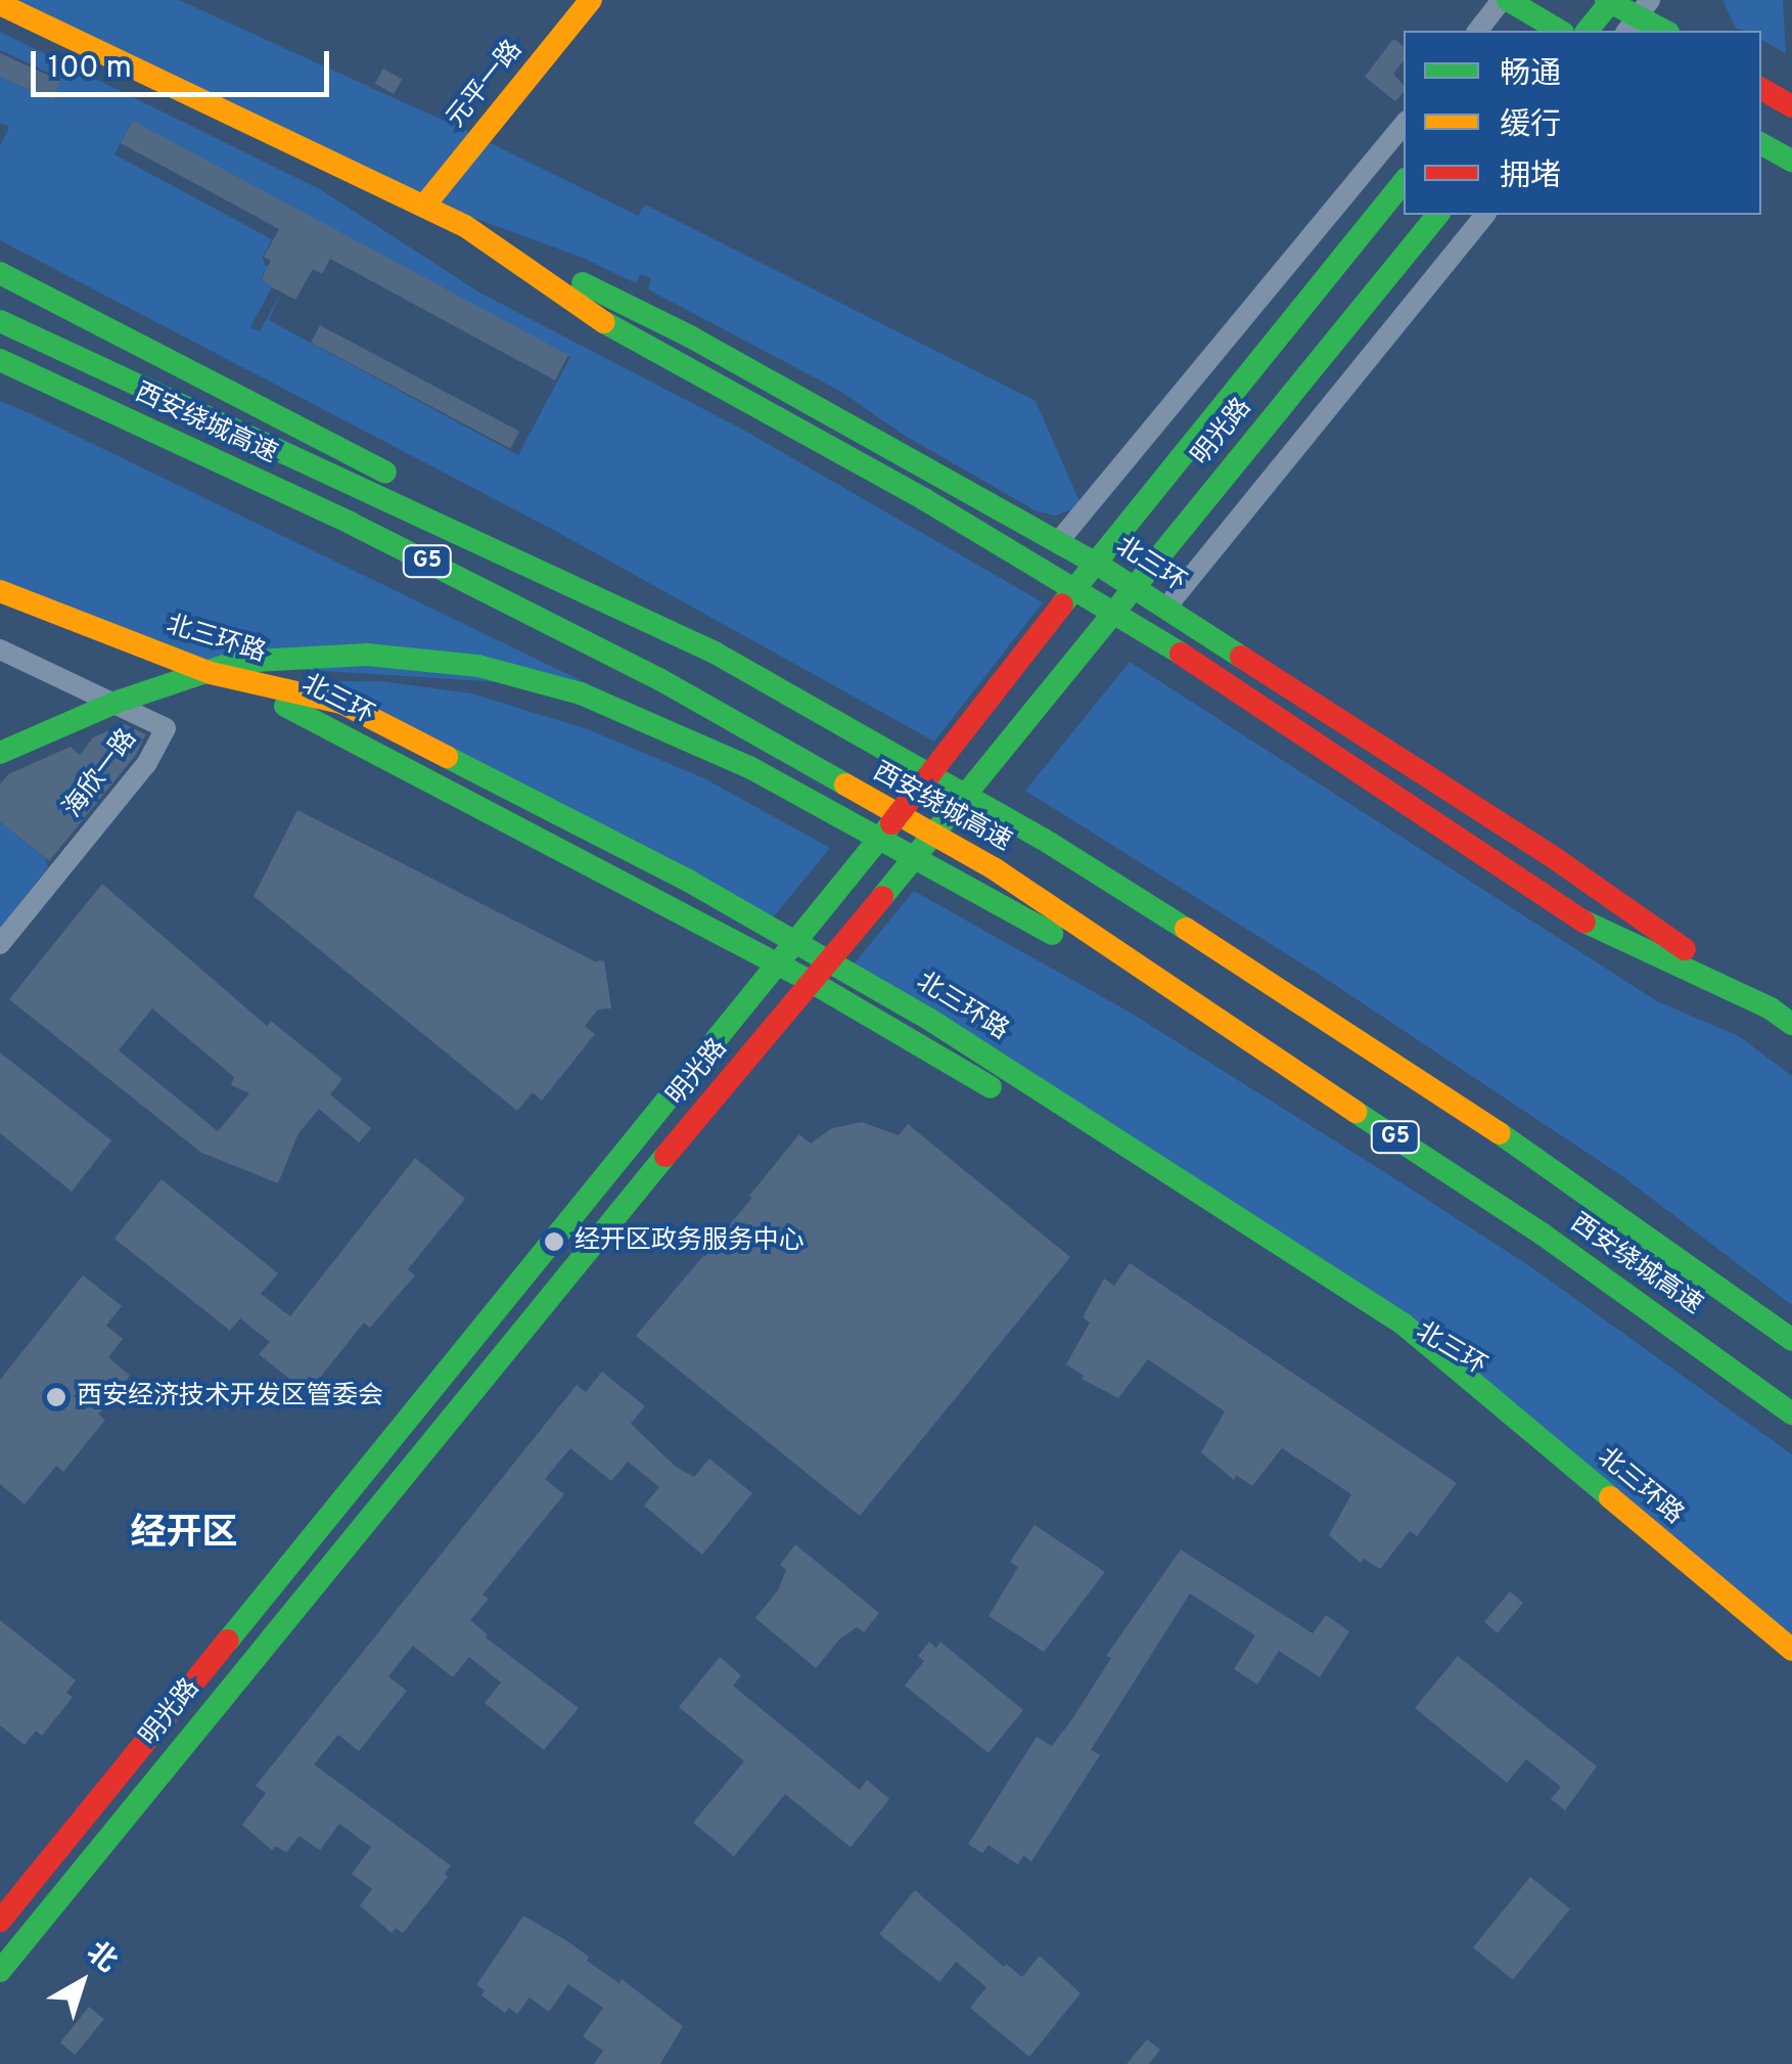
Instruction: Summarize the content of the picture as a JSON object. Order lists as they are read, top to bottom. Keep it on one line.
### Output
{"streets":{"main road":["元平一路","西安绕城高速","明光路","G5","北三环","北三环路"],"street":["海欣一路"]},"crossings":[["明光路","北三环"],["北三环","北三环路"]],"districts":["经开区"],"places":["经开区政务服务中心","西安经济技术开发区管委会"],"legend":["畅通","缓行","拥堵"],"scale_bar":"100 m","north":"top right"}
